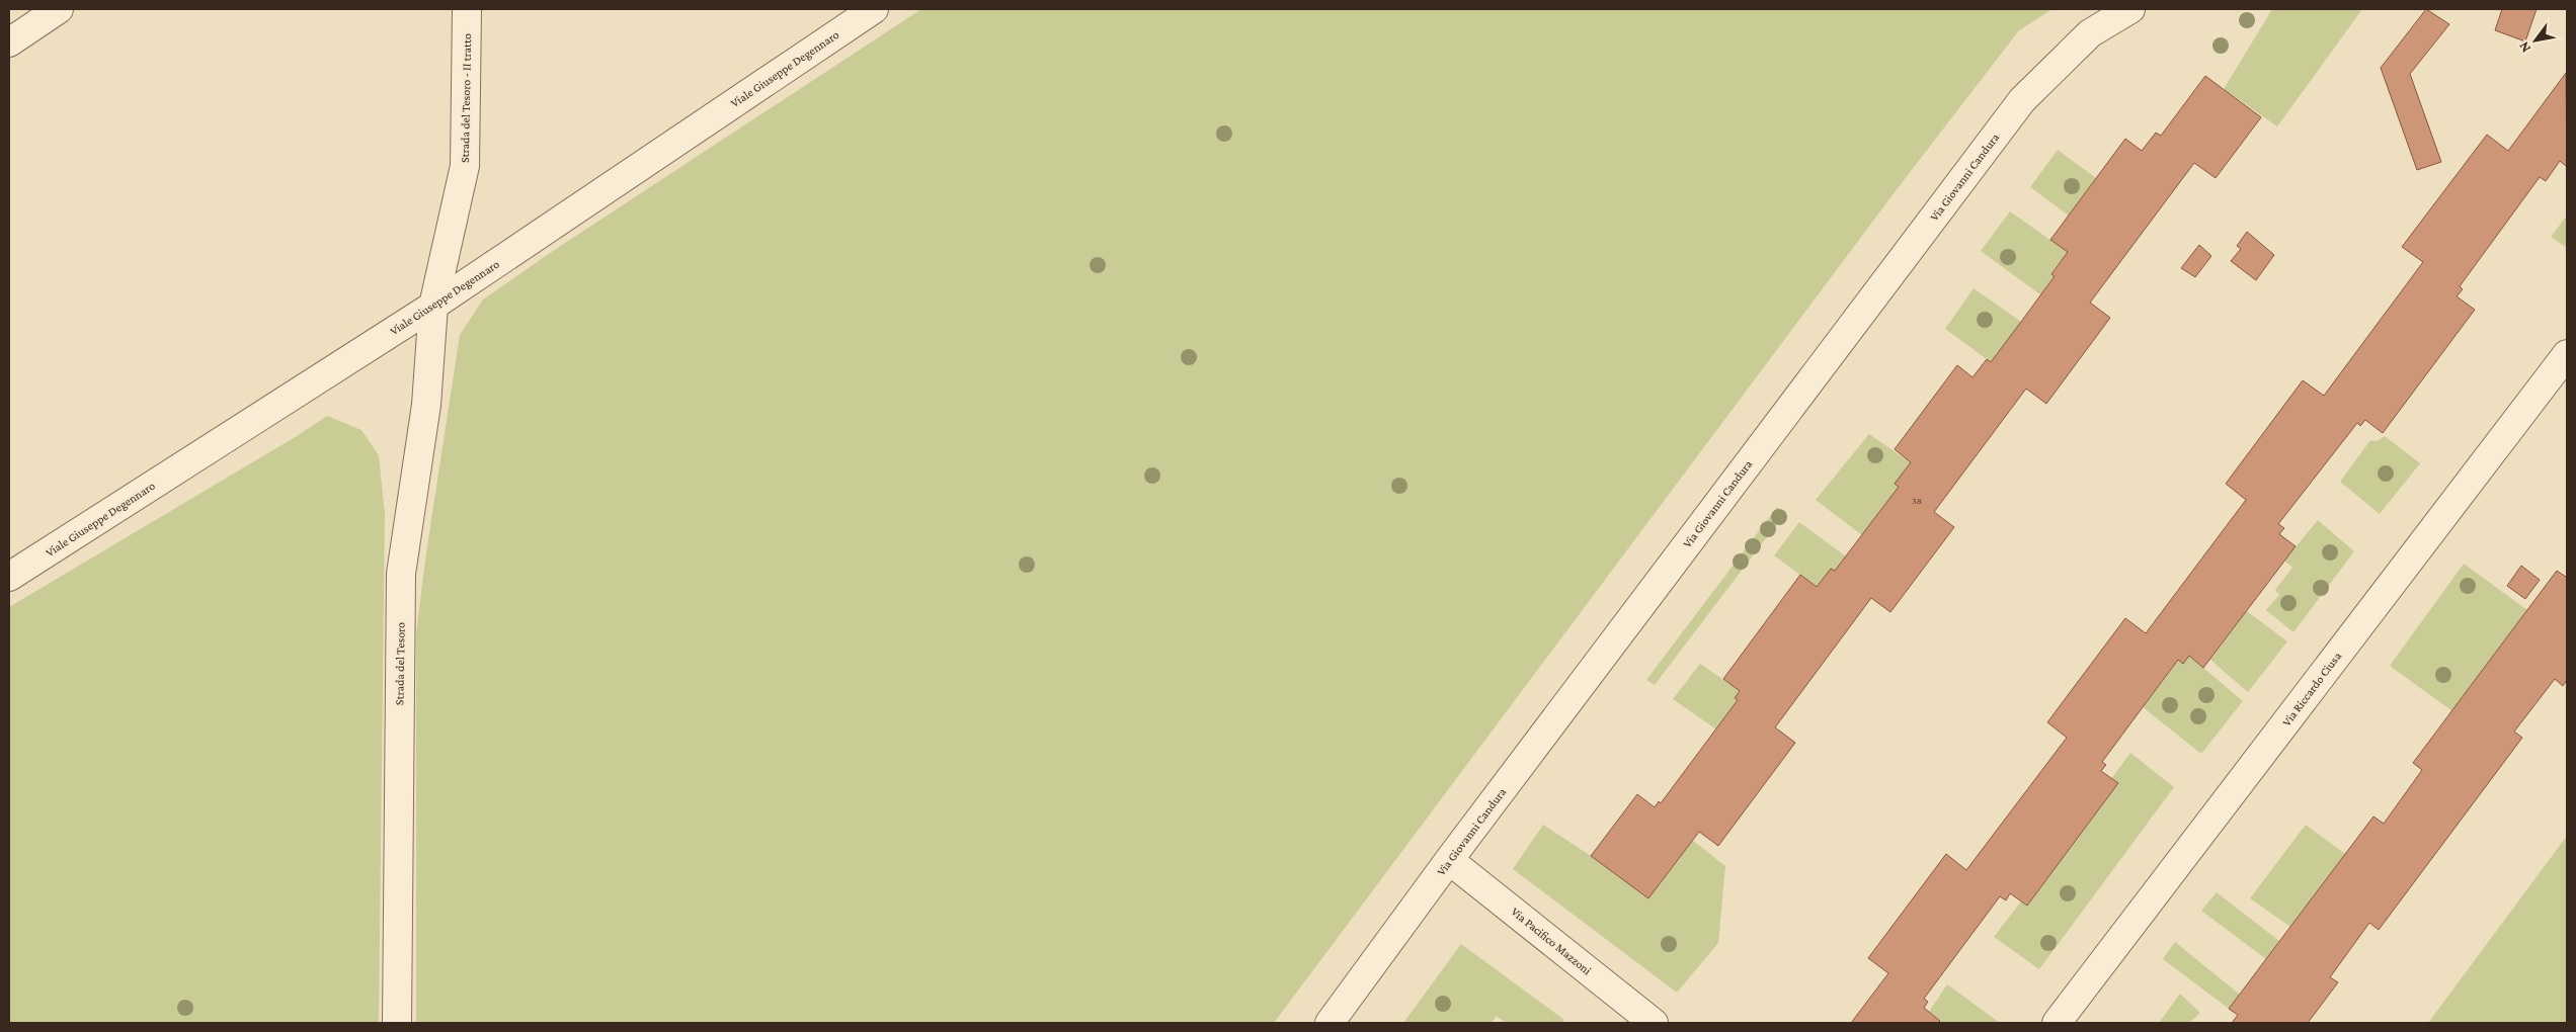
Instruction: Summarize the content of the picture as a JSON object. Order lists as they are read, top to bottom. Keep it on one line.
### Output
{"streets":{"street":["Viale Giuseppe Degennaro","Strada del Tesoro - II tratto","Via Giovanni Candura","Strada del Tesoro","Via Riccardo Ciusa","Via Pacifico Mazzoni"]},"crossings":[["Viale Giuseppe Degennaro","Strada del Tesoro - II tratto"],["Viale Giuseppe Degennaro","Strada del Tesoro"],["Strada del Tesoro - II tratto","Strada del Tesoro"],["Via Giovanni Candura","Via Pacifico Mazzoni"]],"house_numbers":["38"],"north":"bottom left"}
